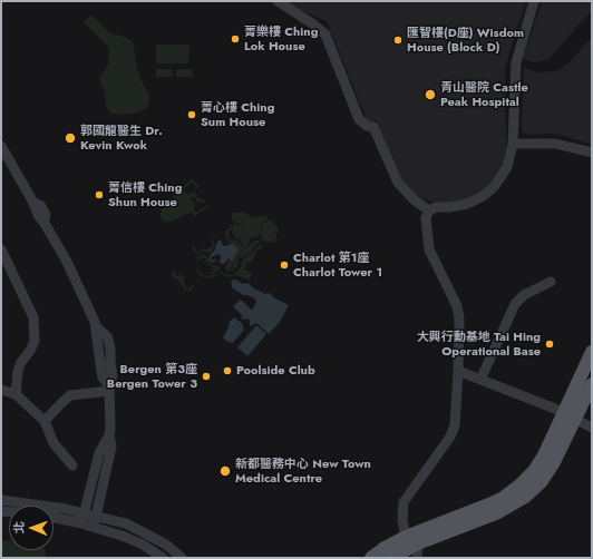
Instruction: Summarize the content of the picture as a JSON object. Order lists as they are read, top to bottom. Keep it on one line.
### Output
{"places":["菁樂樓 Ching Lok House","匯智樓(D座) Wisdom House (Block D)","青山醫院 Castle Peak Hospital","菁心樓 Ching Sum House","郭國龍醫生 Dr. Kevin Kwok","菁信樓 Ching Shun House","Charlot 第1座 Charlot Tower 1","大興行動基地 Tai Hing Operational Base","Poolside Club","Bergen 第3座 Bergen Tower 3","新都醫務中心 New Town Medical Centre"],"north":"left"}
